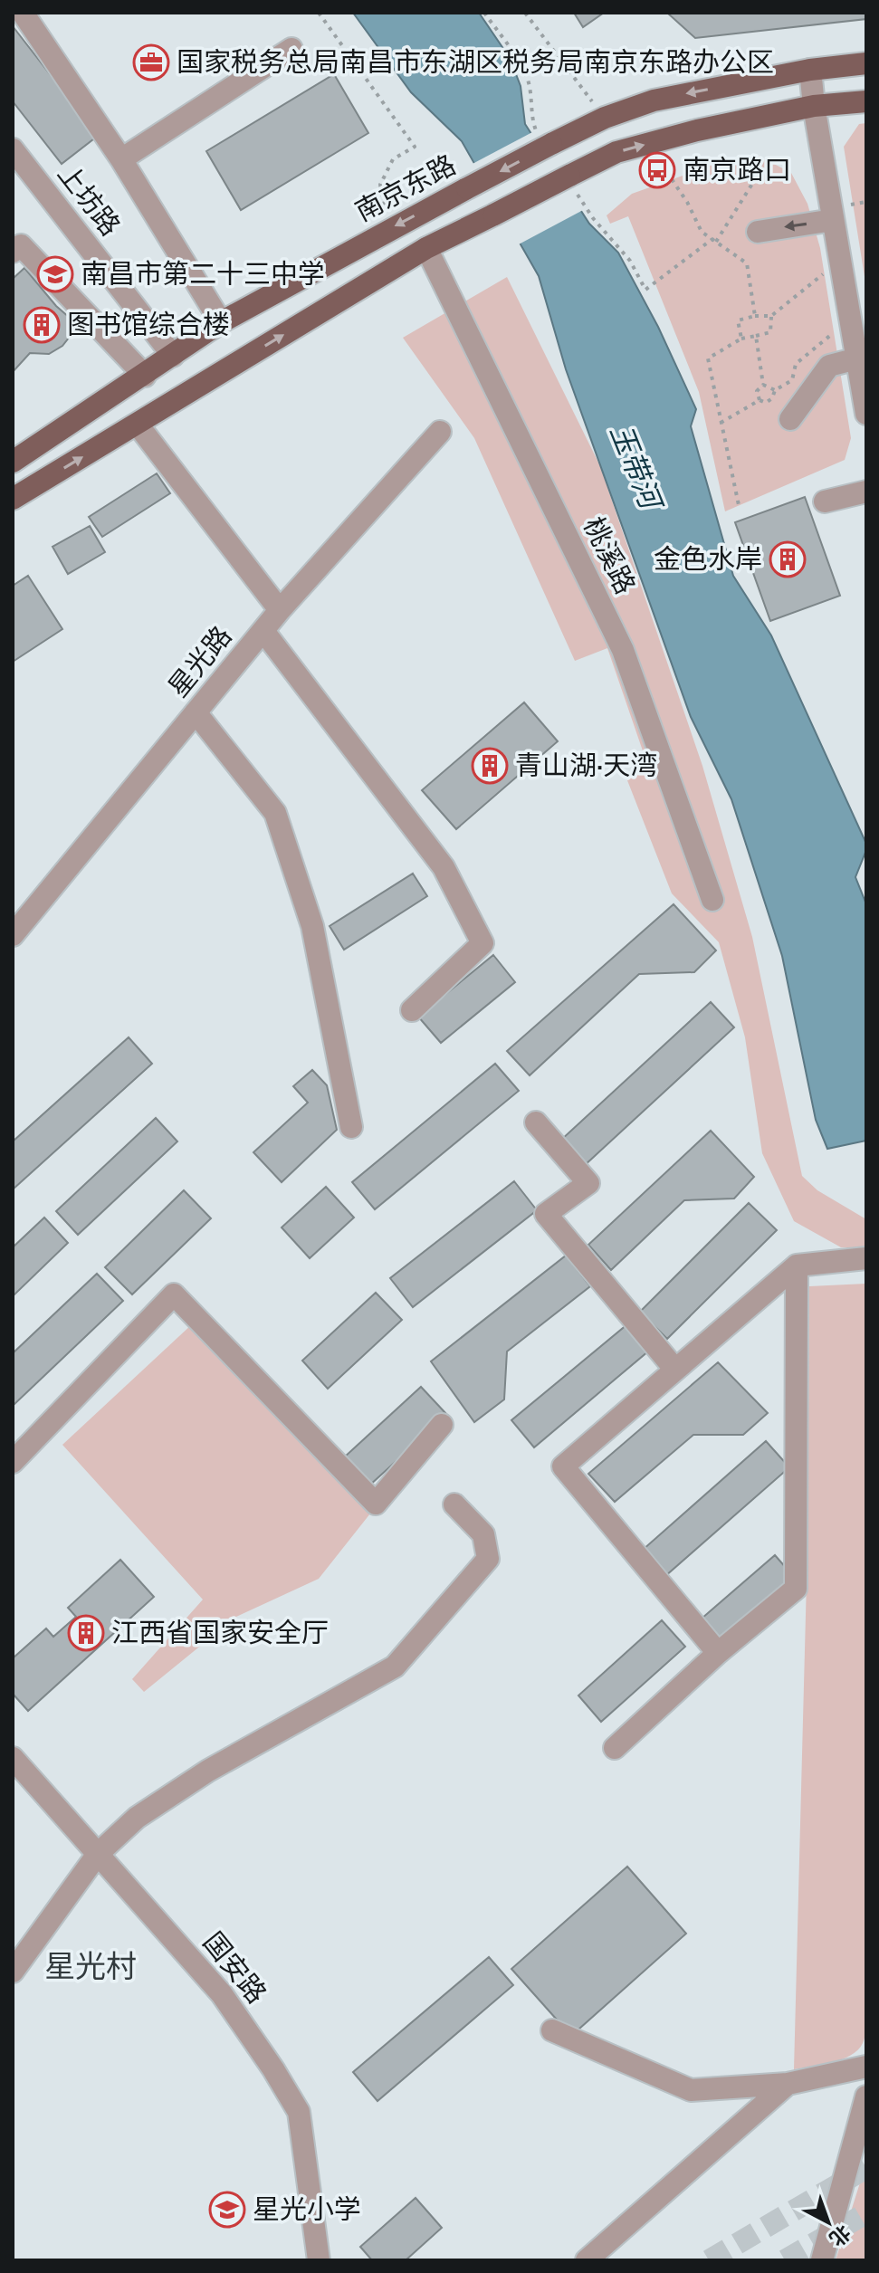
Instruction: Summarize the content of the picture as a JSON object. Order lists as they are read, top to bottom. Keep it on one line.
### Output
{"streets":{"main road":["南京东路"],"street":["上坊路","桃溪路","星光路","国安路"]},"crossings":[["南京东路","上坊路"]],"districts":["星光村"],"water":["玉带河"],"places":{"office":["国家税务总局南昌市东湖区税务局南京东路办公区"],"bus stop":["南京路口"],"school or university":["南昌市第二十三中学","星光小学"],"building":["图书馆综合楼","金色水岸","青山湖·天湾","江西省国家安全厅"]},"north":"bottom right"}
